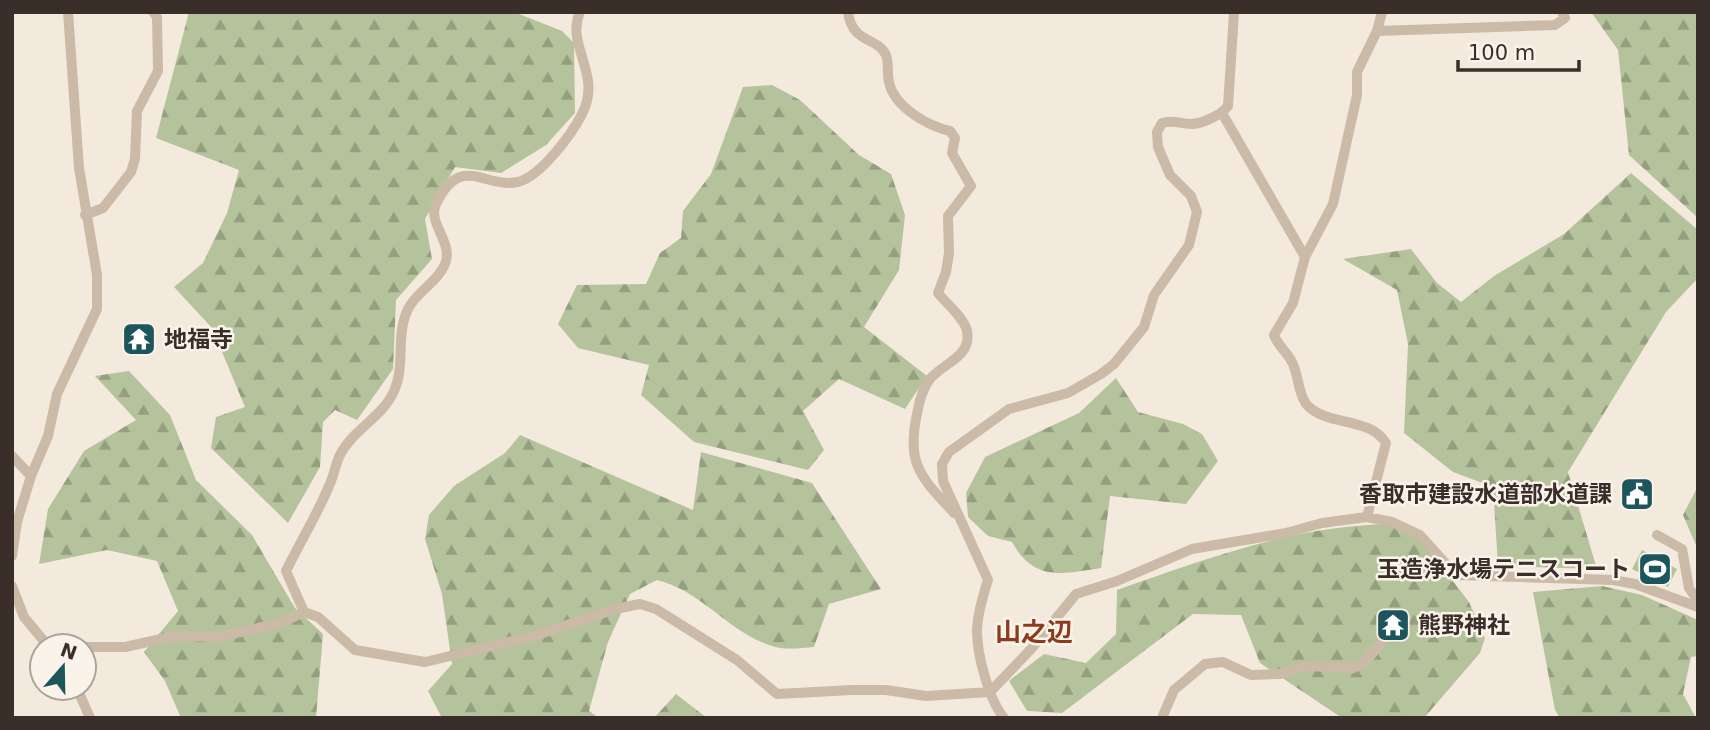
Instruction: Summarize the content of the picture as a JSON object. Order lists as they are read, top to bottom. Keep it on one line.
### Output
{"districts":["山之辺"],"places":{"temple":["地福寺","熊野神社"],"public building":["香取市建設水道部水道課"],"sports":["玉造浄水場テニスコート"]},"scale_bar":"100 m","north":"top"}
